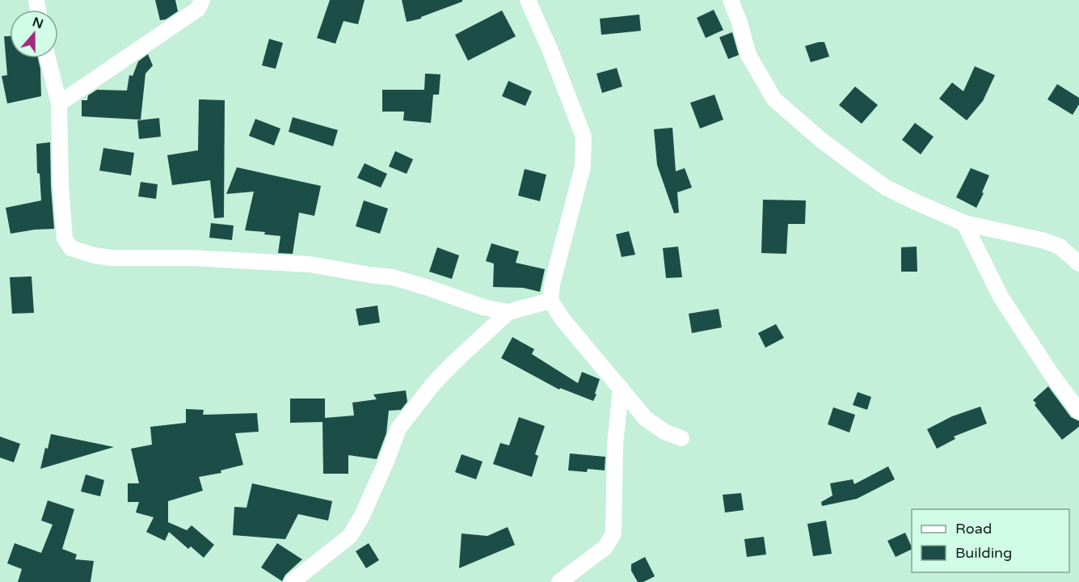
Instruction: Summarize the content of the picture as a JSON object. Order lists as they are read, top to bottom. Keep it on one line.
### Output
{"legend":["Road","Building"],"north":"top"}
